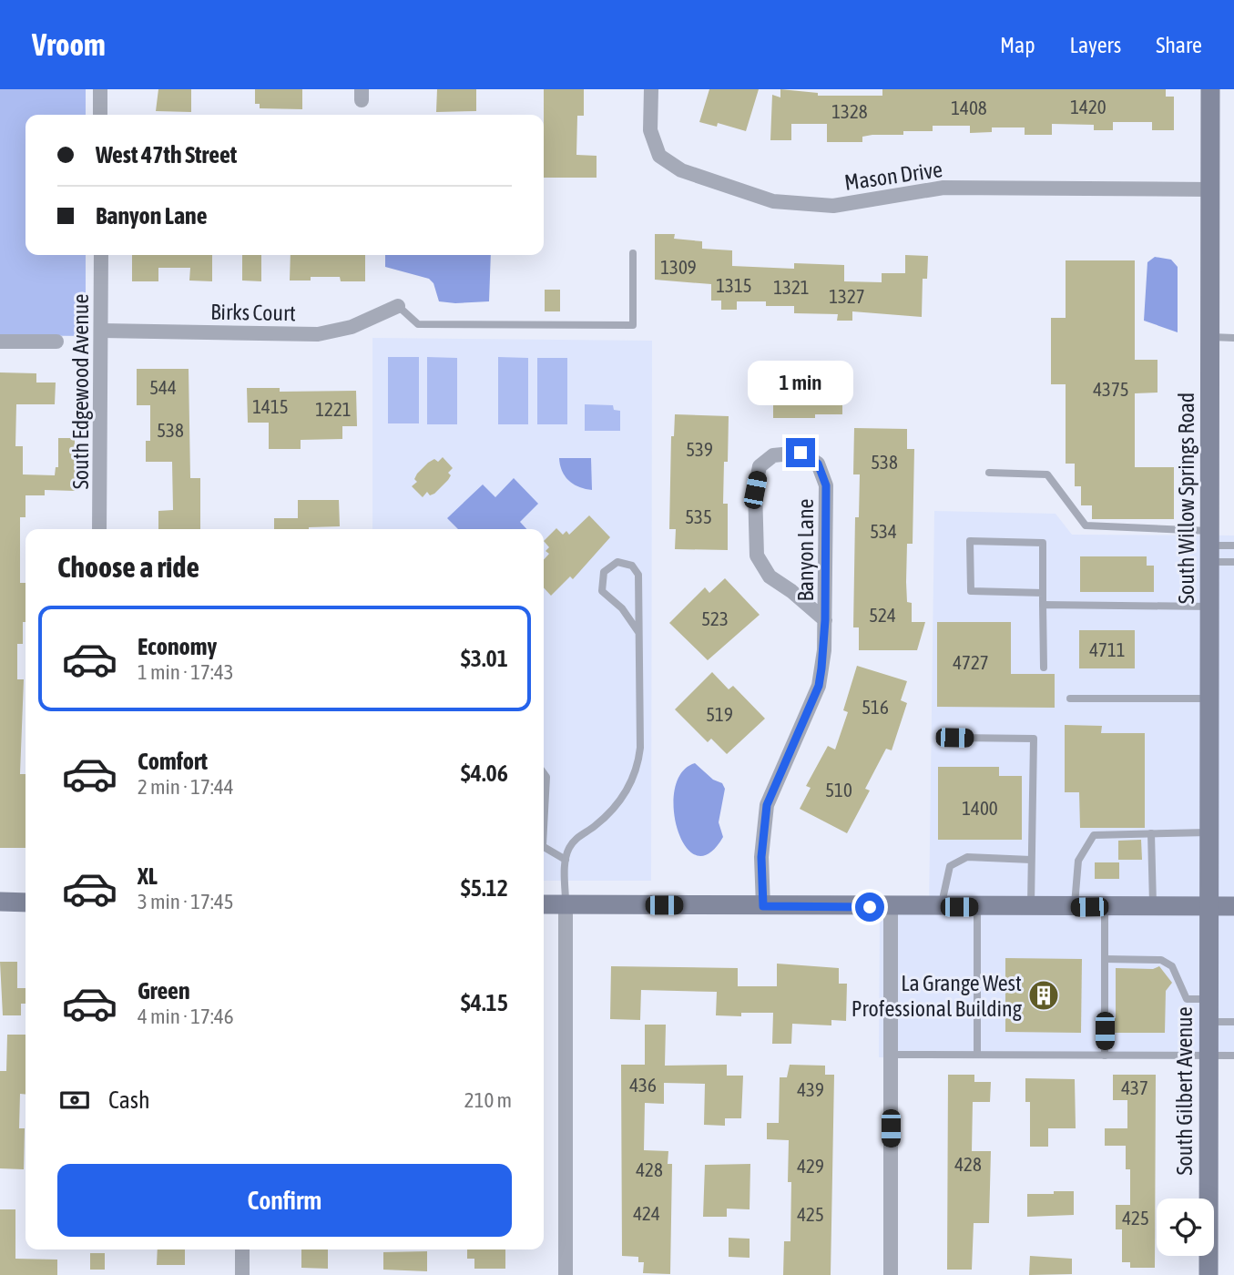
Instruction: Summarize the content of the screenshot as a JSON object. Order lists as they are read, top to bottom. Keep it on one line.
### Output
{"streets":{"street":["Mason Drive","Birks Court","South Edgewood Avenue","South Willow Springs Road","Banyon Lane","South Gilbert Avenue"]},"crossings":[["Mason Drive","South Willow Springs Road"],["Birks Court","South Edgewood Avenue"],["South Willow Springs Road","South Gilbert Avenue"]],"places":{"building":["La Grange West Professional Building"]},"house_numbers":["1420","1408","1328","1309","1315","1321","1327","544","4375","1415","1221","538","539","538","535","534","524","523","4711","4727","516","519","510","1400","436","437","439","428","429","428","424","425","425"],"page":{"header":"Vroom","nav":["Map","Layers","Share"],"banner":["West 47th Street","Banyon Lane"],"bubble":"1 min","heading":"Choose a ride","list":[{"name":"Economy","note":"1 min · 17:43","value":"$3.01"},{"name":"Comfort","note":"2 min · 17:44","value":"$4.06"},{"name":"XL","note":"3 min · 17:45","value":"$5.12"},{"name":"Green","note":"4 min · 17:46","value":"$4.15"}],"pay":["Cash","210 m"],"buttons":"Confirm"}}
